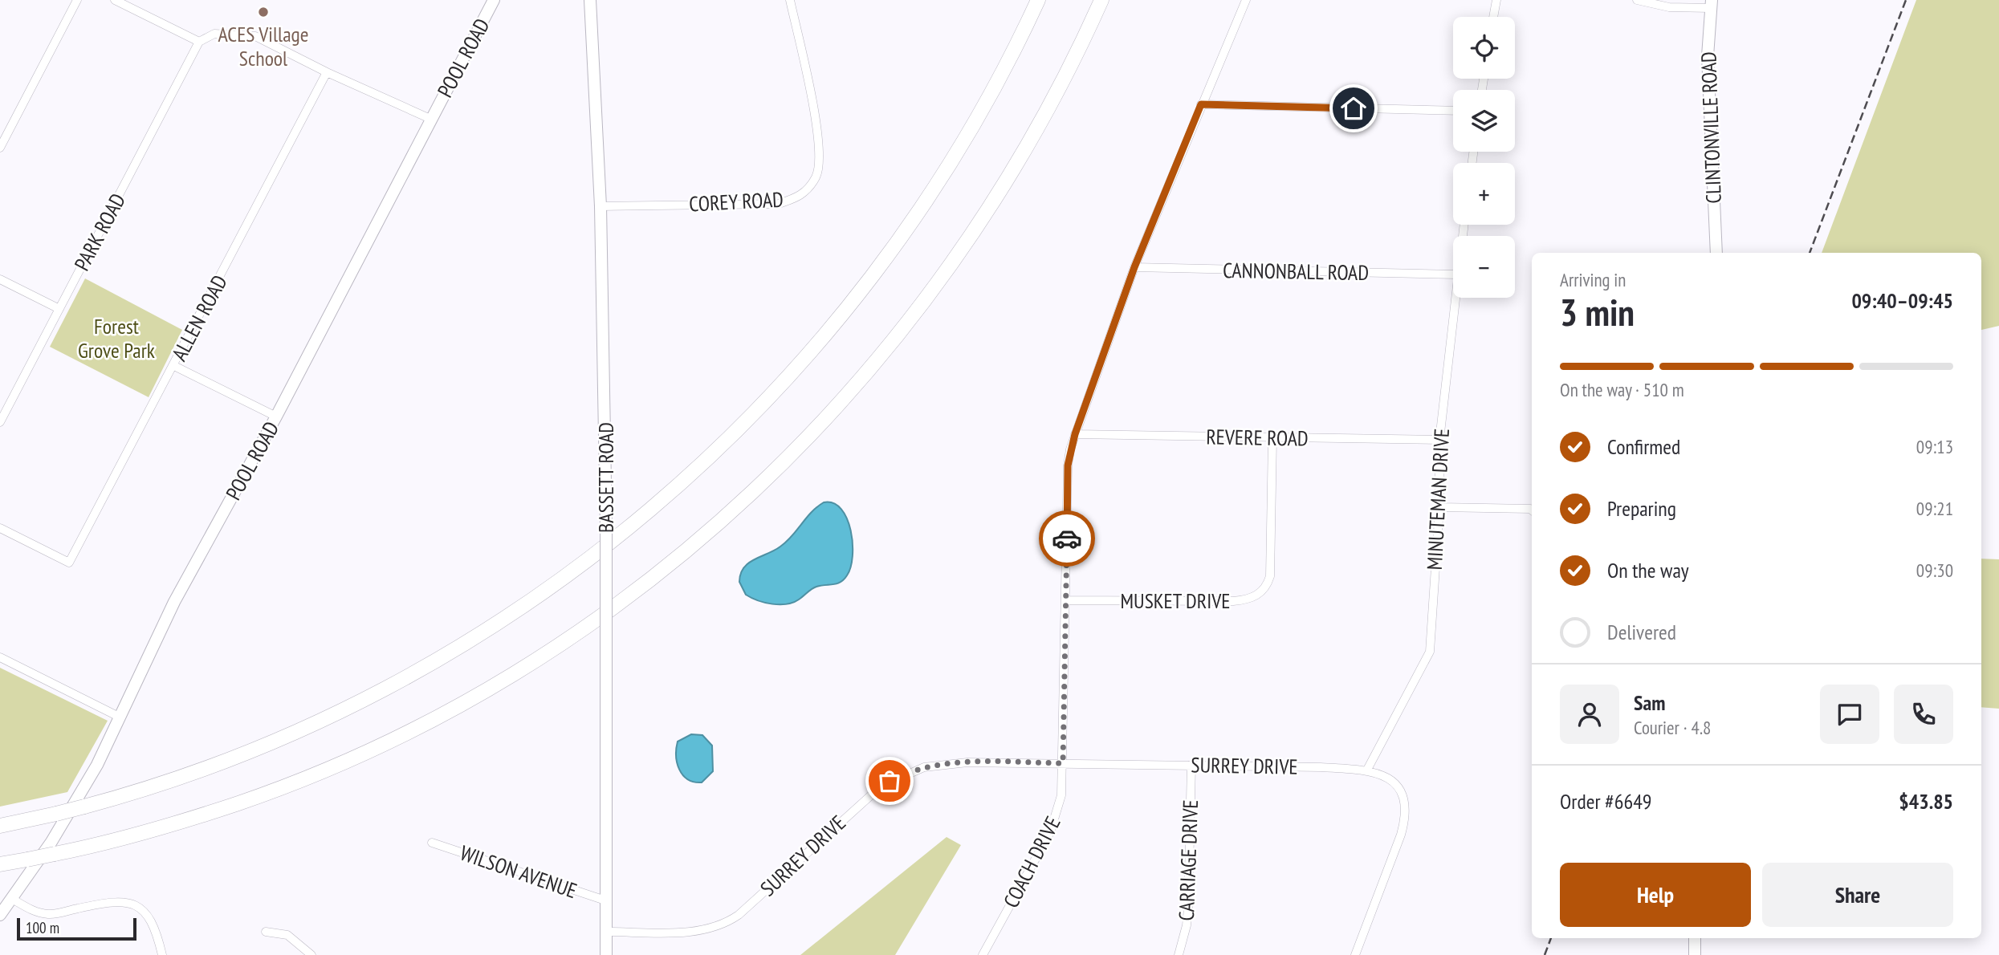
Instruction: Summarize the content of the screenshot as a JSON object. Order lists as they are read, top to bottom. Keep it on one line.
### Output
{"streets":{"street":["POOL ROAD","CLINTONVILLE ROAD","COREY ROAD","PARK ROAD","CANNONBALL ROAD","ALLEN ROAD","REVERE ROAD","BASSETT ROAD","MINUTEMAN DRIVE","MUSKET DRIVE","SURREY DRIVE","CARRIAGE DRIVE","COACH DRIVE","WILSON AVENUE"]},"crossings":[["COREY ROAD","BASSETT ROAD"],["CANNONBALL ROAD","COACH DRIVE"],["REVERE ROAD","MINUTEMAN DRIVE"],["REVERE ROAD","MUSKET DRIVE"],["REVERE ROAD","COACH DRIVE"],["BASSETT ROAD","SURREY DRIVE"],["BASSETT ROAD","WILSON AVENUE"],["MINUTEMAN DRIVE","SURREY DRIVE"],["MUSKET DRIVE","COACH DRIVE"],["SURREY DRIVE","CARRIAGE DRIVE"],["SURREY DRIVE","COACH DRIVE"]],"parks":["Forest Grove Park"],"places":["ACES Village School"],"scale_bar":"100 m","page":{"map_buttons":["+","−"],"heading":["3 min","Arriving in","09:40–09:45"],"panel":["Sam","Courier · 4.8","Order #6649","$43.85"],"bar":"On the way · 510 m","list":[["Confirmed","09:13"],["Preparing","09:21"],["On the way","09:30"],"Delivered"],"buttons":["Help","Share"],"scale":"100 m"}}
